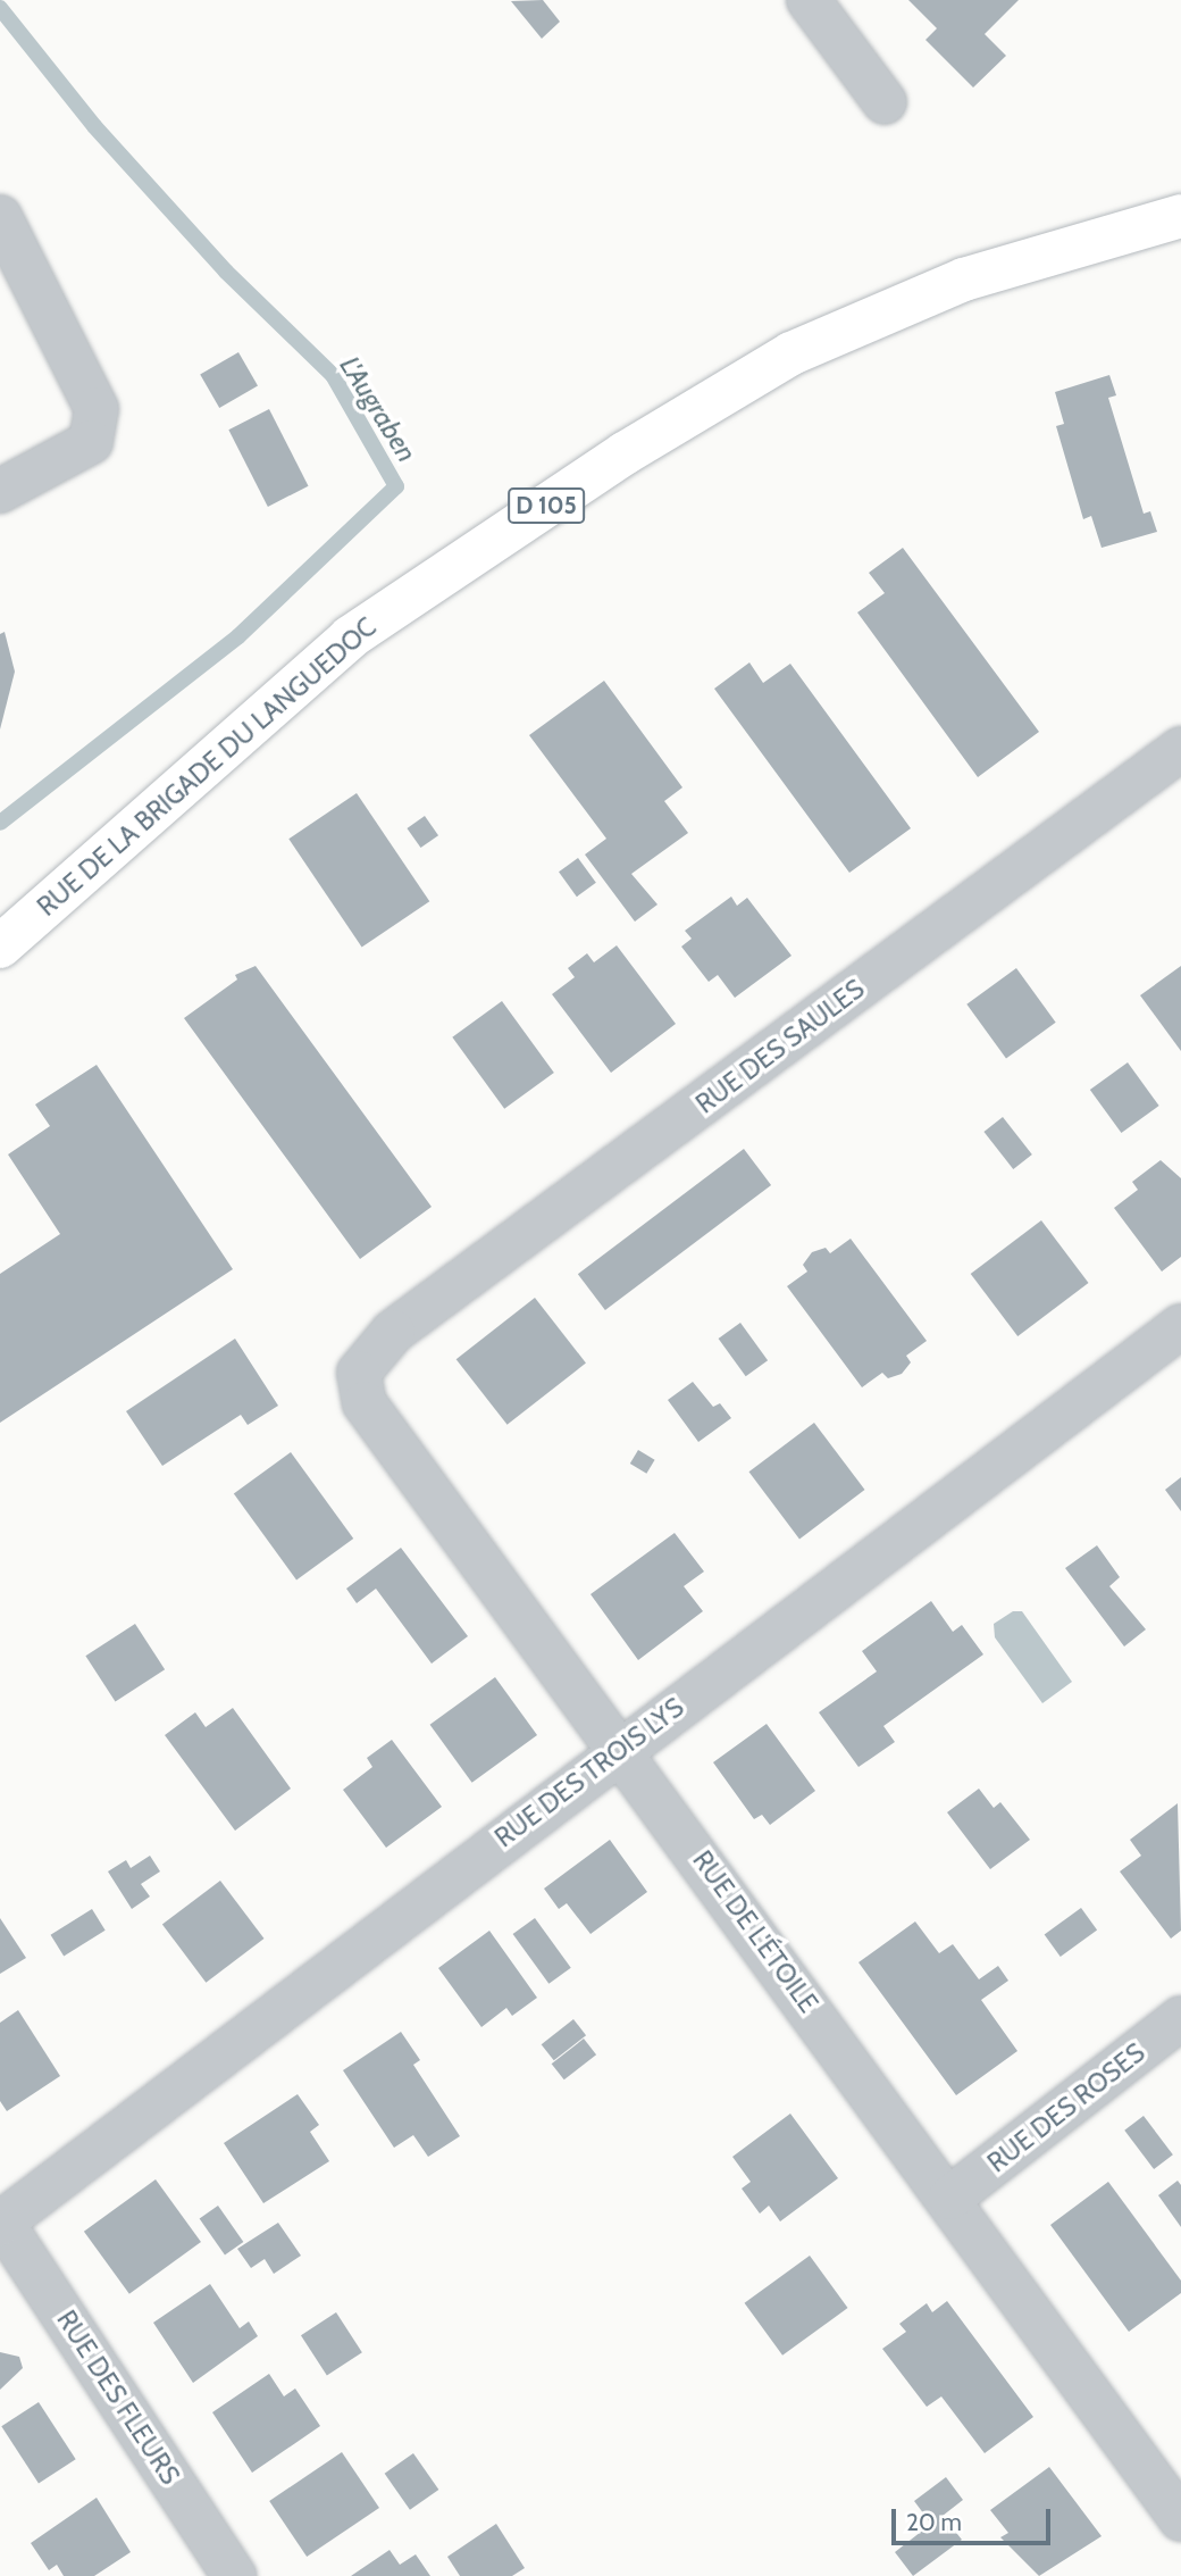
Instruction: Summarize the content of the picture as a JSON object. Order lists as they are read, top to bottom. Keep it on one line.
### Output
{"streets":{"main road":["D 105","RUE DE LA BRIGADE DU LANGUEDOC"],"street":["RUE DES SAULES","RUE DES TROIS LYS","RUE DE L'ÉTOILE","RUE DES ROSES","RUE DES FLEURS"]},"crossings":[["RUE DES SAULES","RUE DE L'ÉTOILE"],["RUE DES TROIS LYS","RUE DE L'ÉTOILE"],["RUE DES TROIS LYS","RUE DES FLEURS"],["RUE DE L'ÉTOILE","RUE DES ROSES"]],"water":["L'Augraben"],"scale_bar":"20 m"}
